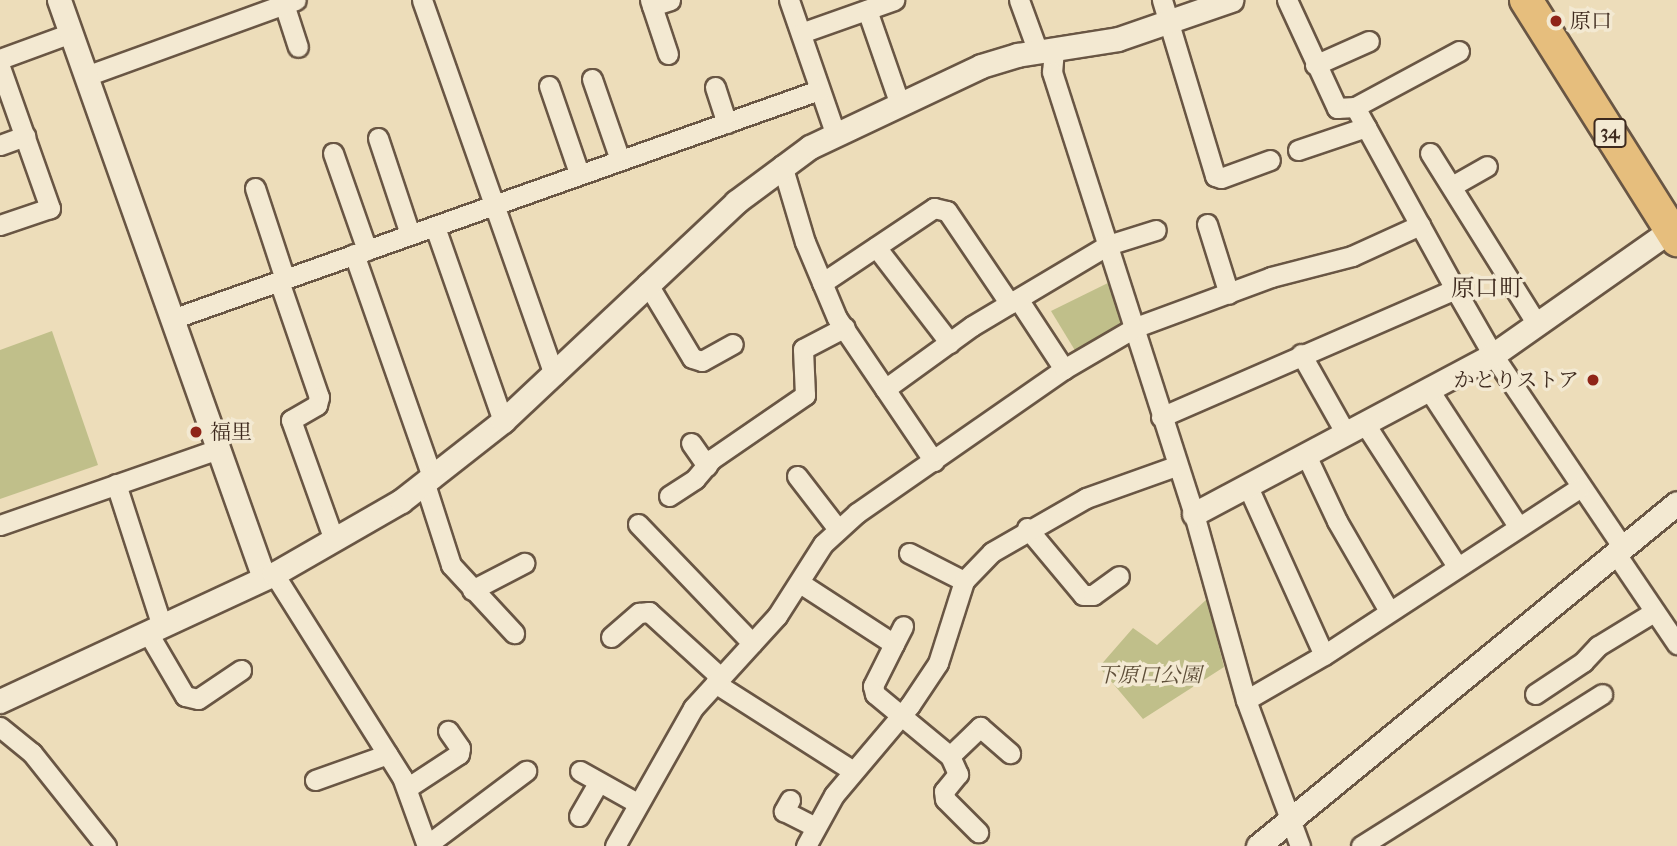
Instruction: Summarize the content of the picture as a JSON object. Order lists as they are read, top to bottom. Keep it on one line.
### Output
{"streets":{"highway":["34"]},"districts":["原口町"],"parks":["下原口公園"],"places":["原口","かとりストア","福里"]}
